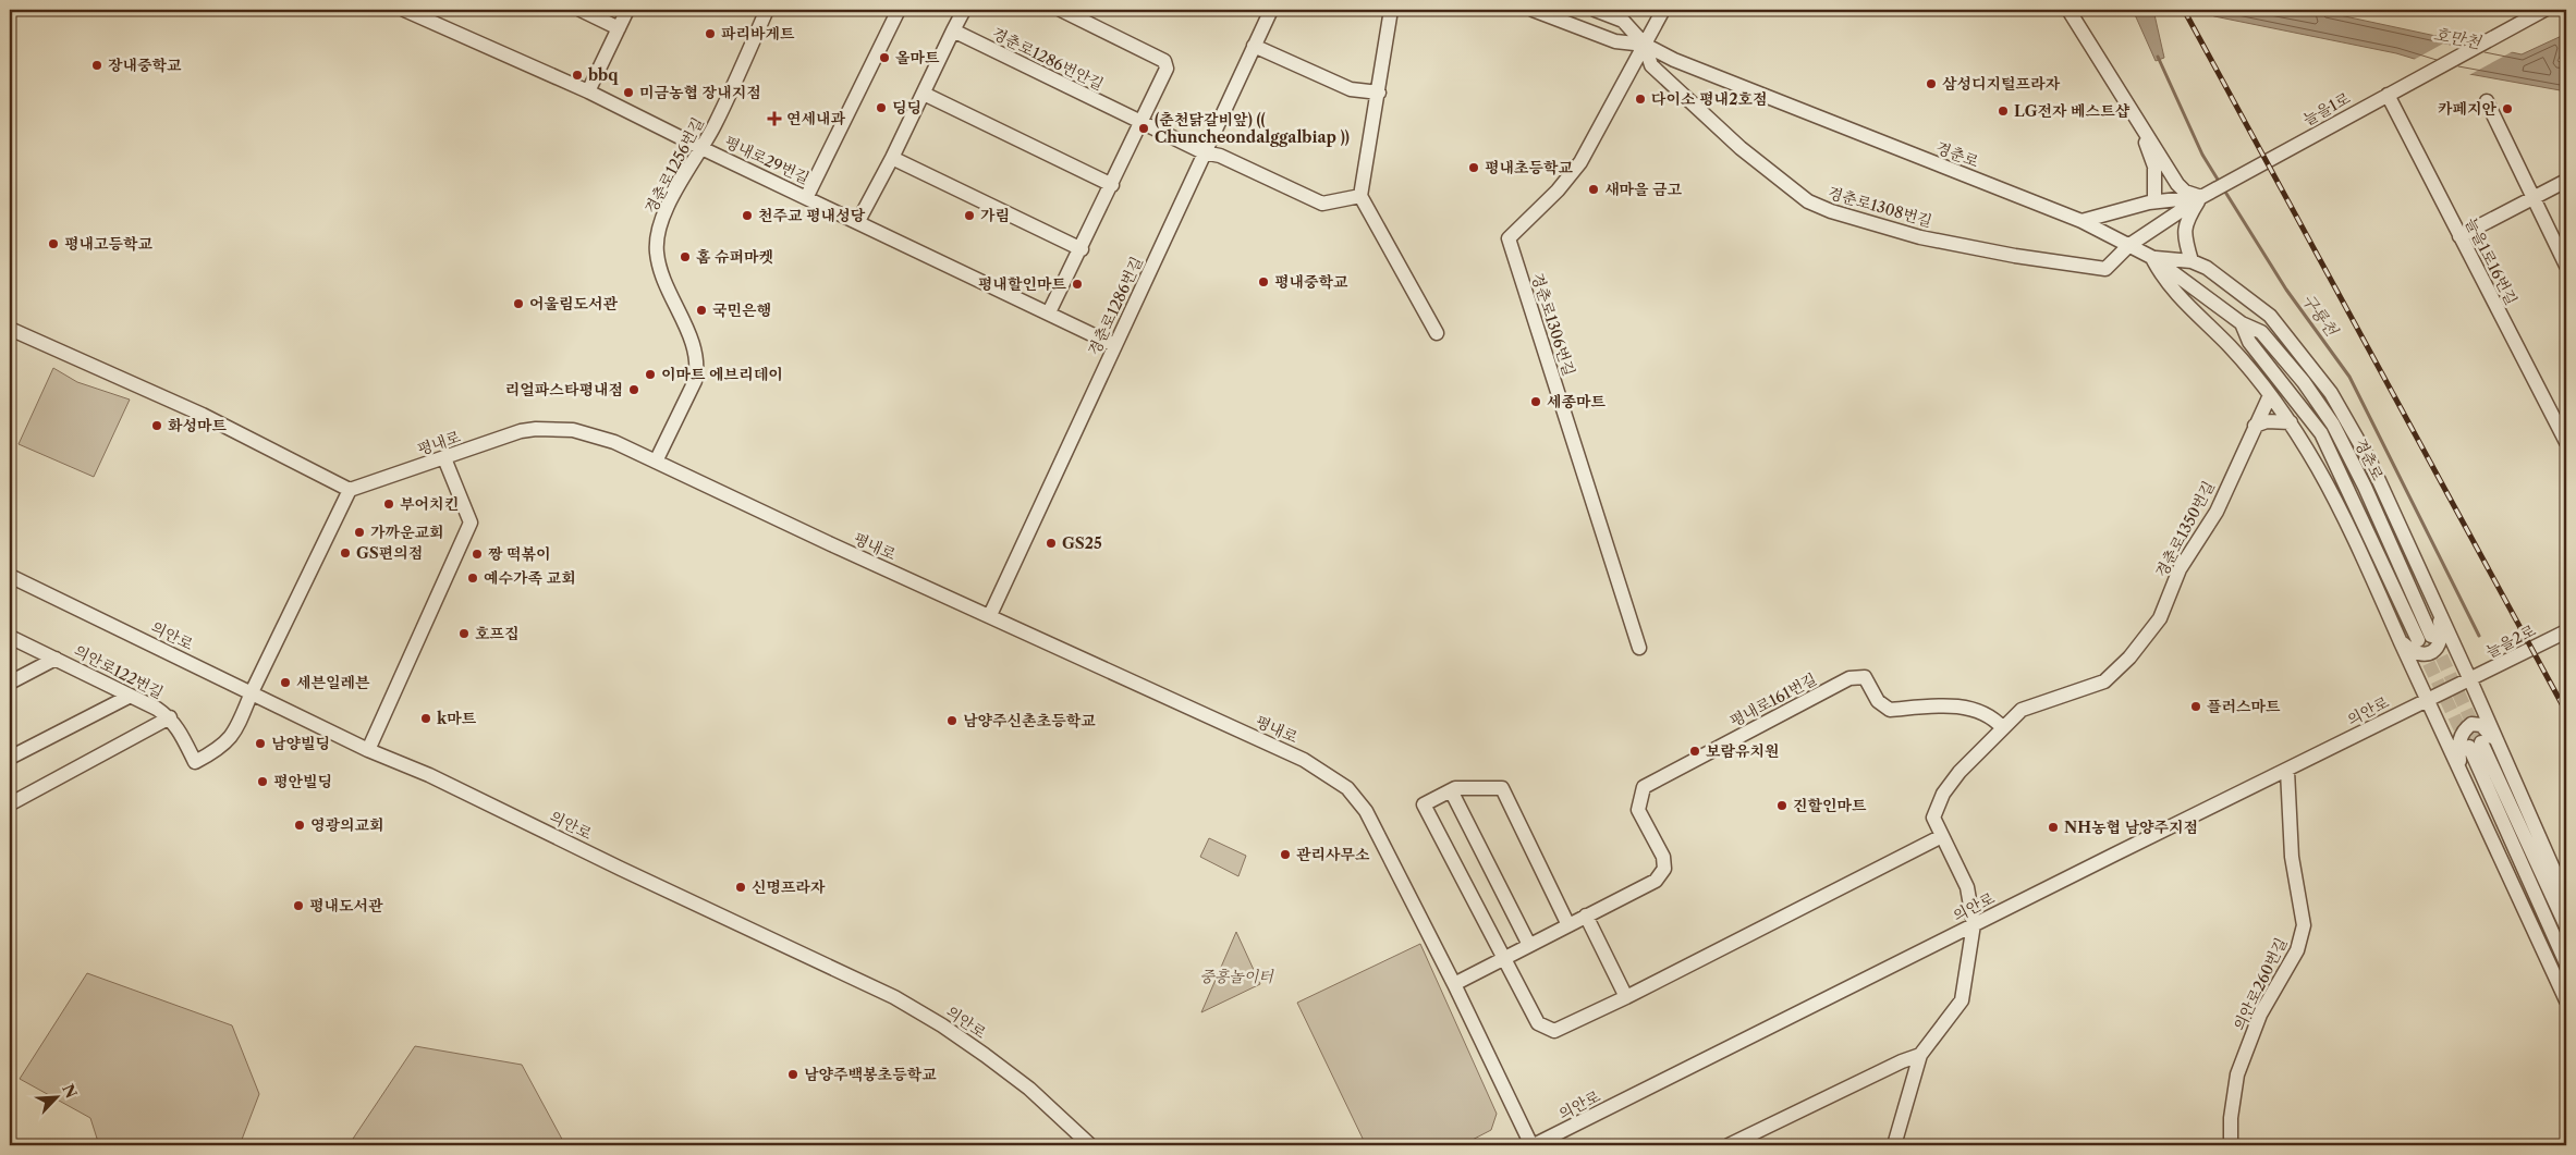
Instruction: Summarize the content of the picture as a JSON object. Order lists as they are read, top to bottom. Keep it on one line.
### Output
{"streets":{"street":["경춘로1286번안길","늘을1로","경춘로","평내로29번길","경춘로1256번길","경춘로1308번길","늘을1로16번길","경춘로1286번길","경춘로1306번길","평내로","경춘로1350번길","의안로","늘을2로","의안로122번길","평내로161번길","의안로260번길"]},"crossings":[["경춘로1286번안길","경춘로1286번길"],["늘을1로","경춘로"],["늘을1로","경춘로1308번길"],["늘을1로","늘을1로16번길"],["경춘로","경춘로1308번길"],["경춘로","경춘로1306번길"],["평내로29번길","경춘로1256번길"],["평내로29번길","경춘로1286번길"],["경춘로1256번길","평내로"],["경춘로1308번길","경춘로1306번길"],["경춘로1286번길","평내로"],["평내로","의안로"],["평내로","평내로161번길"],["경춘로1350번길","의안로"],["경춘로1350번길","평내로161번길"],["의안로","늘을2로"],["의안로","의안로122번길"],["의안로","의안로260번길"]],"water":["호만천","구룡천"],"parks":["중흥놀이터"],"places":{"other":["파리바게트","올마트","장내중학교","bbq","삼성디지털프라자","미금농협 장내지점","다이소 평내2호점","딩딩","카페지안","LG전자 베스트샵","(춘천닭갈비앞) (( Chuncheondalggalbiap ))","평내초등학교","새마을 금고","천주교 평내성당","가림","평내고등학교","홈 슈퍼마켓","평내중학교","평내할인마트","어울림도서관","국민은행","이마트 에브리데이","리얼파스타평내점","세종마트","화성마트","부어치킨","가까운교회","GS25","GS편의점","짱 떡볶이","예수가족 교회","호프집","세븐일레븐","플러스마트","k마트","남양주신촌초등학교","남양빌딩","보람유치원","평안빌딩","진할인마트","영광의교회","NH농협 남양주지점","관리사무소","신명프라자","평내도서관","남양주백봉초등학교"],"health":["연세내과"]},"north":"top right"}
